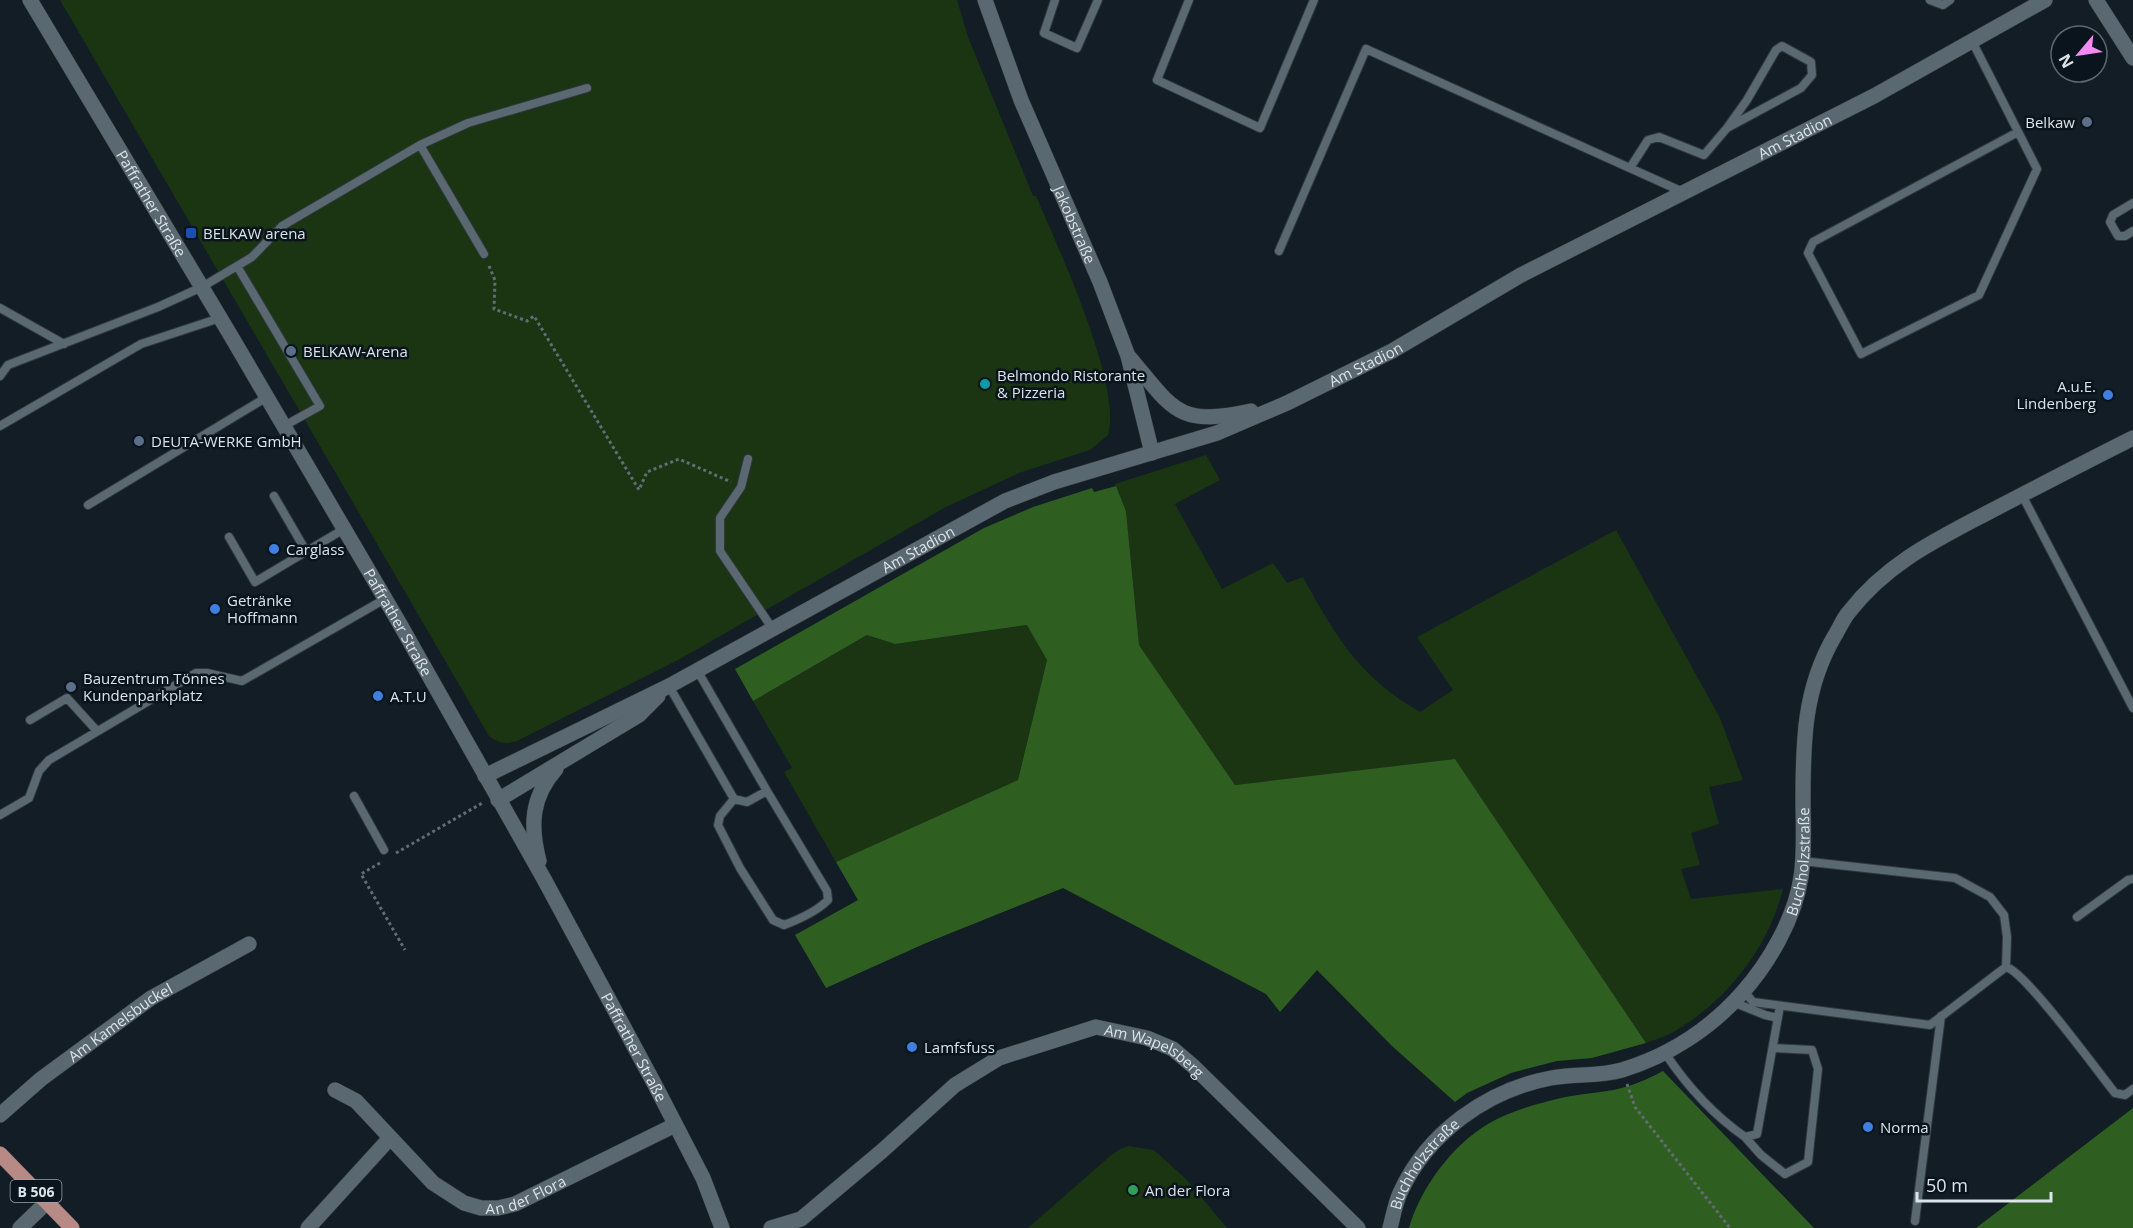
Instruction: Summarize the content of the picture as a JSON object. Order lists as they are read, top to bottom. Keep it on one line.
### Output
{"streets":{"main road":["B 506"],"street":["Am Stadion","Paffrather Straße","Jakobstraße","Buchholzstraße","Am Kamelsbuckel","Am Wapelsberg","An der Flora"]},"crossings":[["Am Stadion","Paffrather Straße"],["Am Stadion","Jakobstraße"],["Paffrather Straße","An der Flora"]],"places":{"other":["Belkaw","BELKAW-Arena","Belmondo Ristorante & Pizzeria","A.u.E. Lindenberg","DEUTA-WERKE GmbH","Carglass","Getränke Hoffmann","Bauzentrum Tönnes Kundenparkplatz","A.T.U","Lamfsfuss","Norma","An der Flora"],"transit":["BELKAW arena"]},"scale_bar":"50 m","north":"bottom left"}
